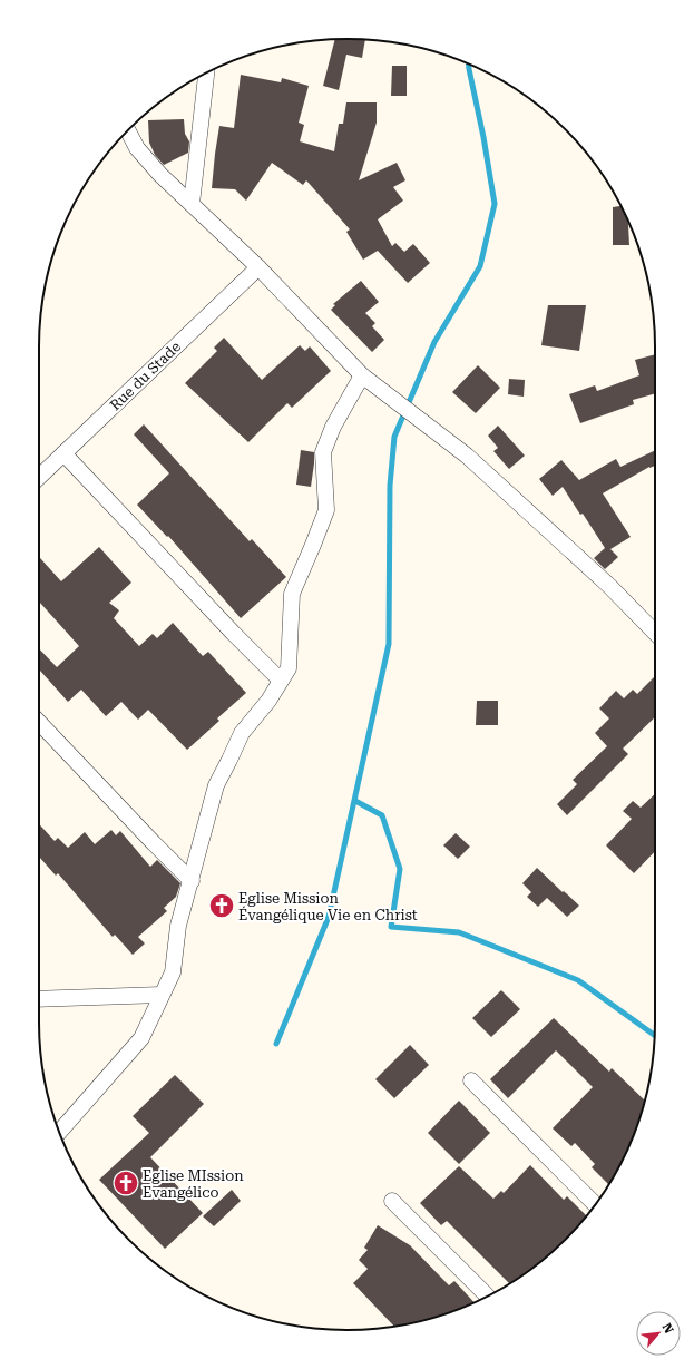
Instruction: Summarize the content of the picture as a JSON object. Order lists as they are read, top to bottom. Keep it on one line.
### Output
{"streets":{"street":["Rue du Stade"]},"places":{"church":["Eglise Mission Évangélique Vie en Christ","Eglise MIssion Evangélico"]},"north":"top right"}
